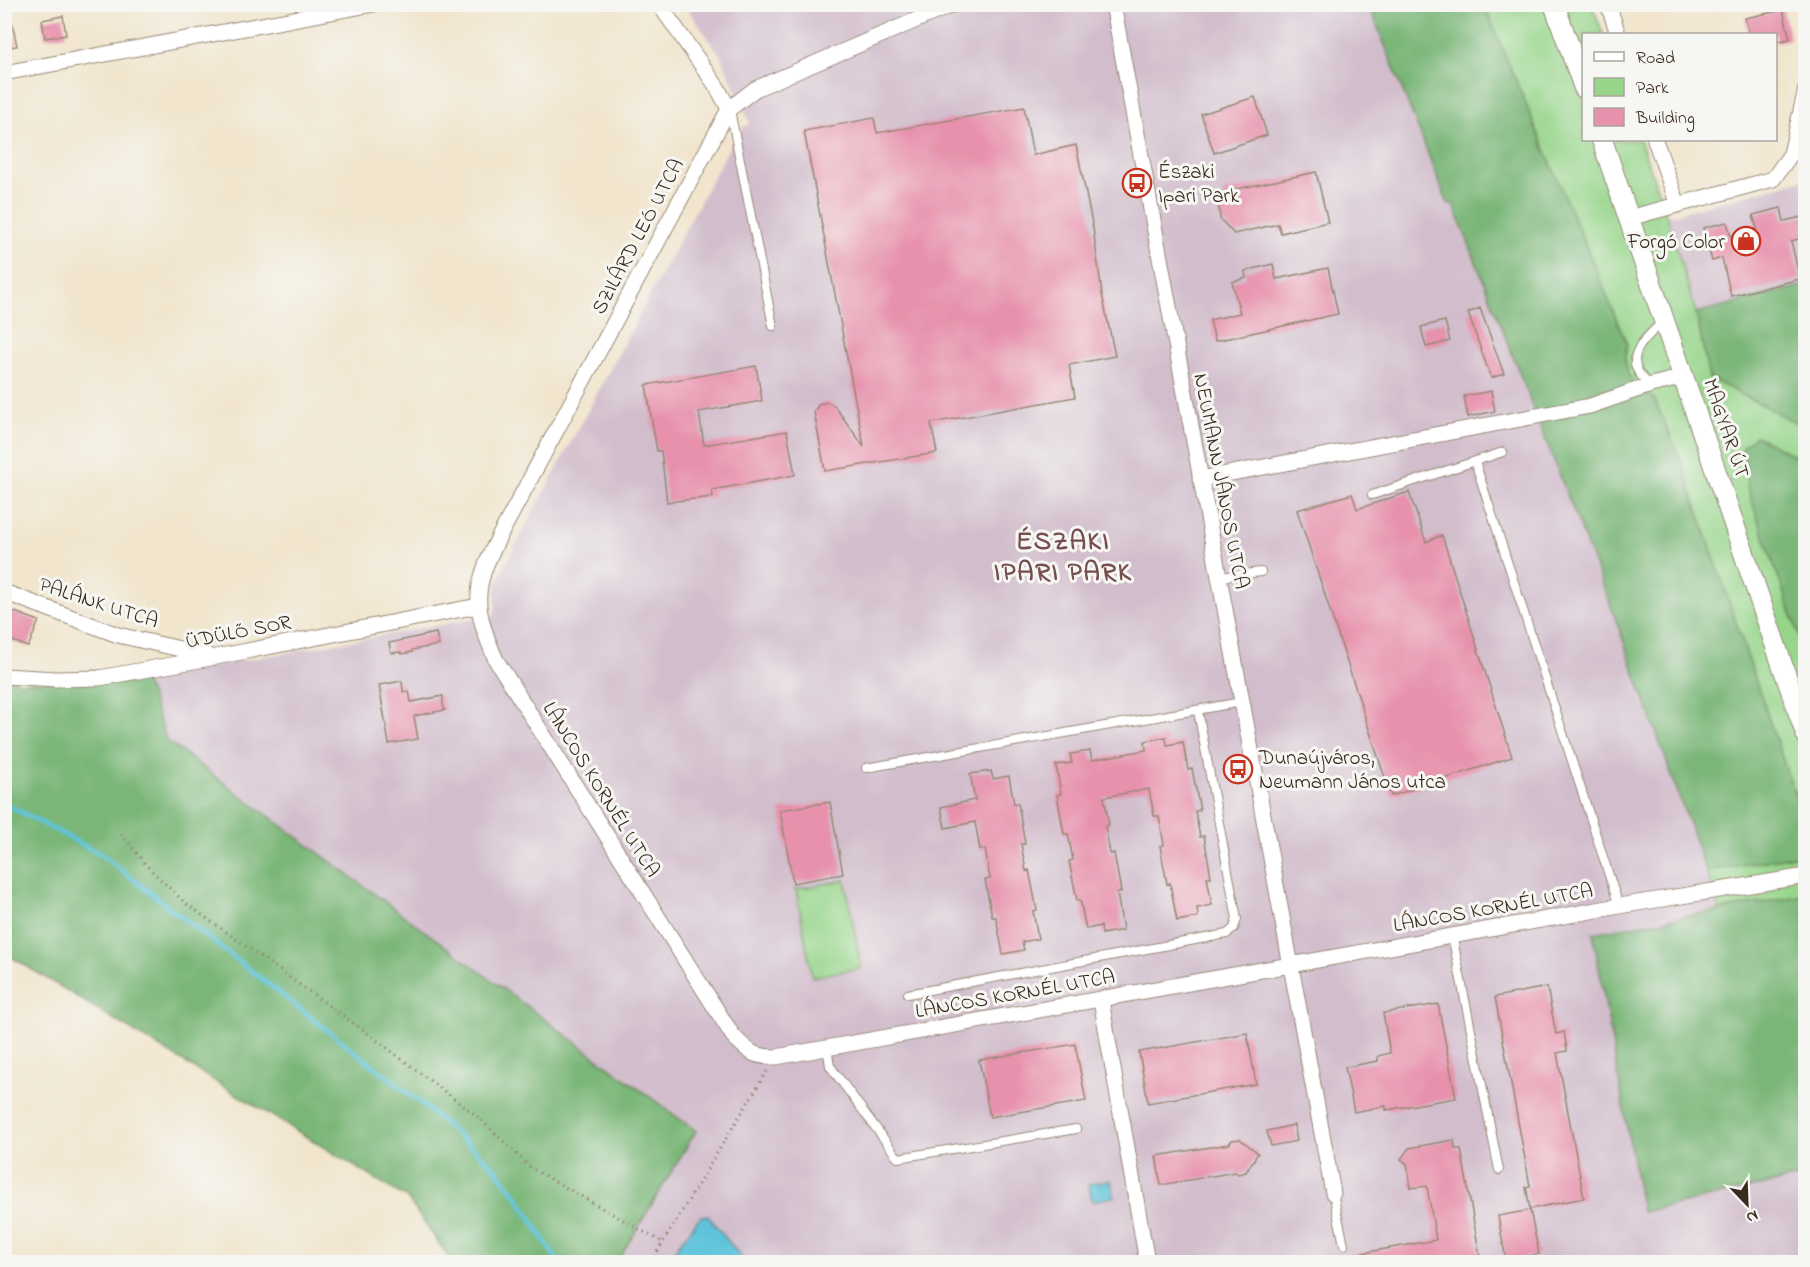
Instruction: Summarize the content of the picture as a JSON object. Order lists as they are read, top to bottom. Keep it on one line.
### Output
{"streets":{"street":["SZILÁRD LEÓ UTCA","MAGYAR ÚT","NEUMANN JÁNOS UTCA","PALÁNK UTCA","ÜDÜLŐ SOR","LÁNCOS KORNÉL UTCA"]},"crossings":[["SZILÁRD LEÓ UTCA","ÜDÜLŐ SOR"],["SZILÁRD LEÓ UTCA","LÁNCOS KORNÉL UTCA"],["NEUMANN JÁNOS UTCA","LÁNCOS KORNÉL UTCA"],["PALÁNK UTCA","ÜDÜLŐ SOR"],["ÜDÜLŐ SOR","LÁNCOS KORNÉL UTCA"]],"districts":["ÉSZAKI IPARI PARK"],"places":{"bus stop":["Északi Ipari Park","Dunaújváros, Neumann János utca"],"shop":["Forgó Color"]},"legend":["Road","Park","Building"],"north":"bottom right"}
